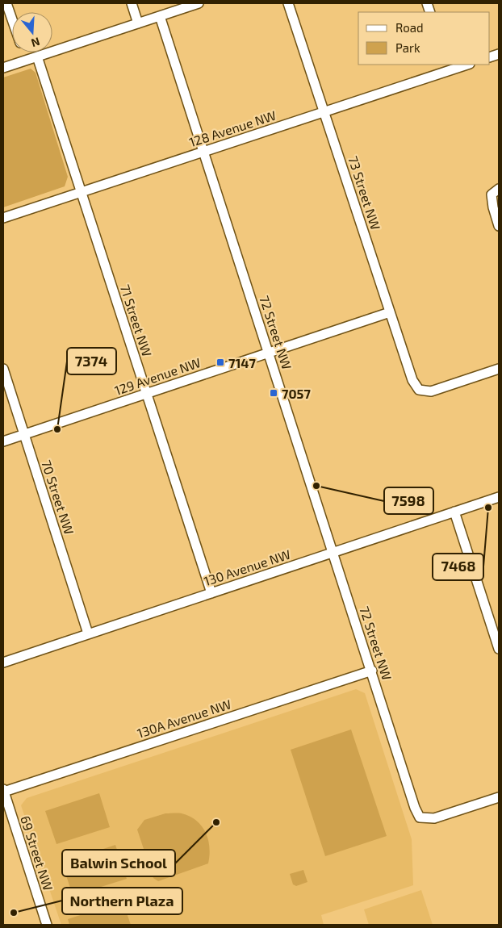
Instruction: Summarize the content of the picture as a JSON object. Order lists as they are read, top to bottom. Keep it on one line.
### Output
{"streets":{"street":["128 Avenue NW","73 Street NW","71 Street NW","72 Street NW","129 Avenue NW","70 Street NW","130 Avenue NW","130A Avenue NW","69 Street NW"]},"crossings":[["128 Avenue NW","73 Street NW"],["128 Avenue NW","71 Street NW"],["128 Avenue NW","72 Street NW"],["73 Street NW","129 Avenue NW"],["71 Street NW","129 Avenue NW"],["71 Street NW","130 Avenue NW"],["72 Street NW","129 Avenue NW"],["72 Street NW","130 Avenue NW"],["72 Street NW","130A Avenue NW"],["129 Avenue NW","70 Street NW"],["70 Street NW","130 Avenue NW"],["130A Avenue NW","69 Street NW"]],"places":{"transit":["7147","7057"],"other":["7374","7598","7468","Balwin School","Northern Plaza"]},"legend":["Road","Park"],"north":"bottom"}
